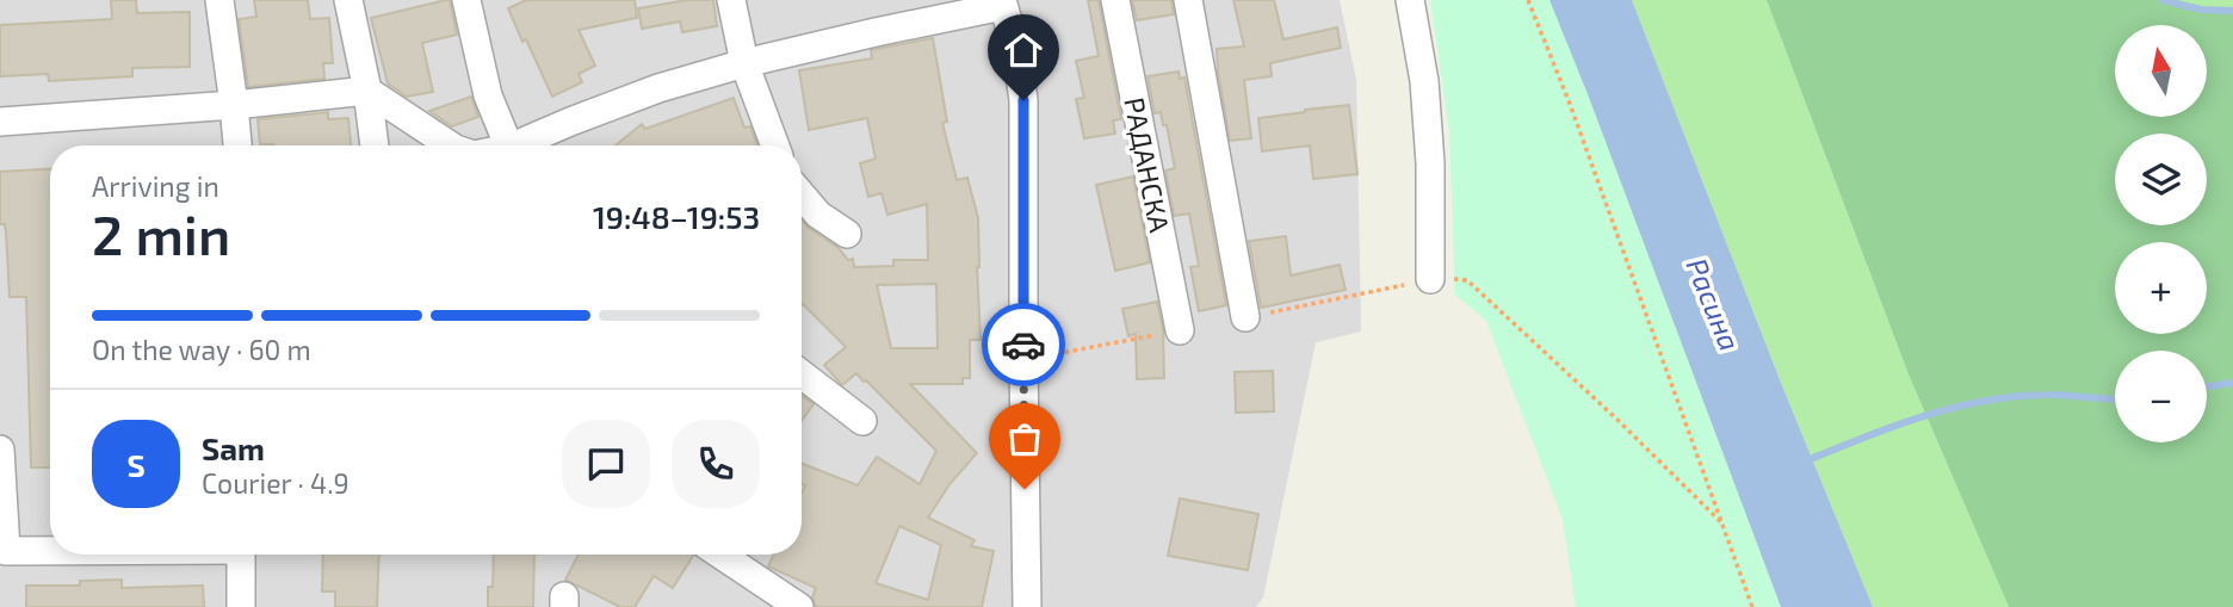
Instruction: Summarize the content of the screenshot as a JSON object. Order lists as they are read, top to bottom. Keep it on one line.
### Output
{"streets":{"street":["РАДАНСКА"]},"water":["Расина"],"north":"top","page":{"map_buttons":["+","−"],"heading":["2 min","Arriving in","19:48–19:53"],"panel":["Sam","Courier · 4.9"],"bar":"On the way · 60 m","round":"S"}}
